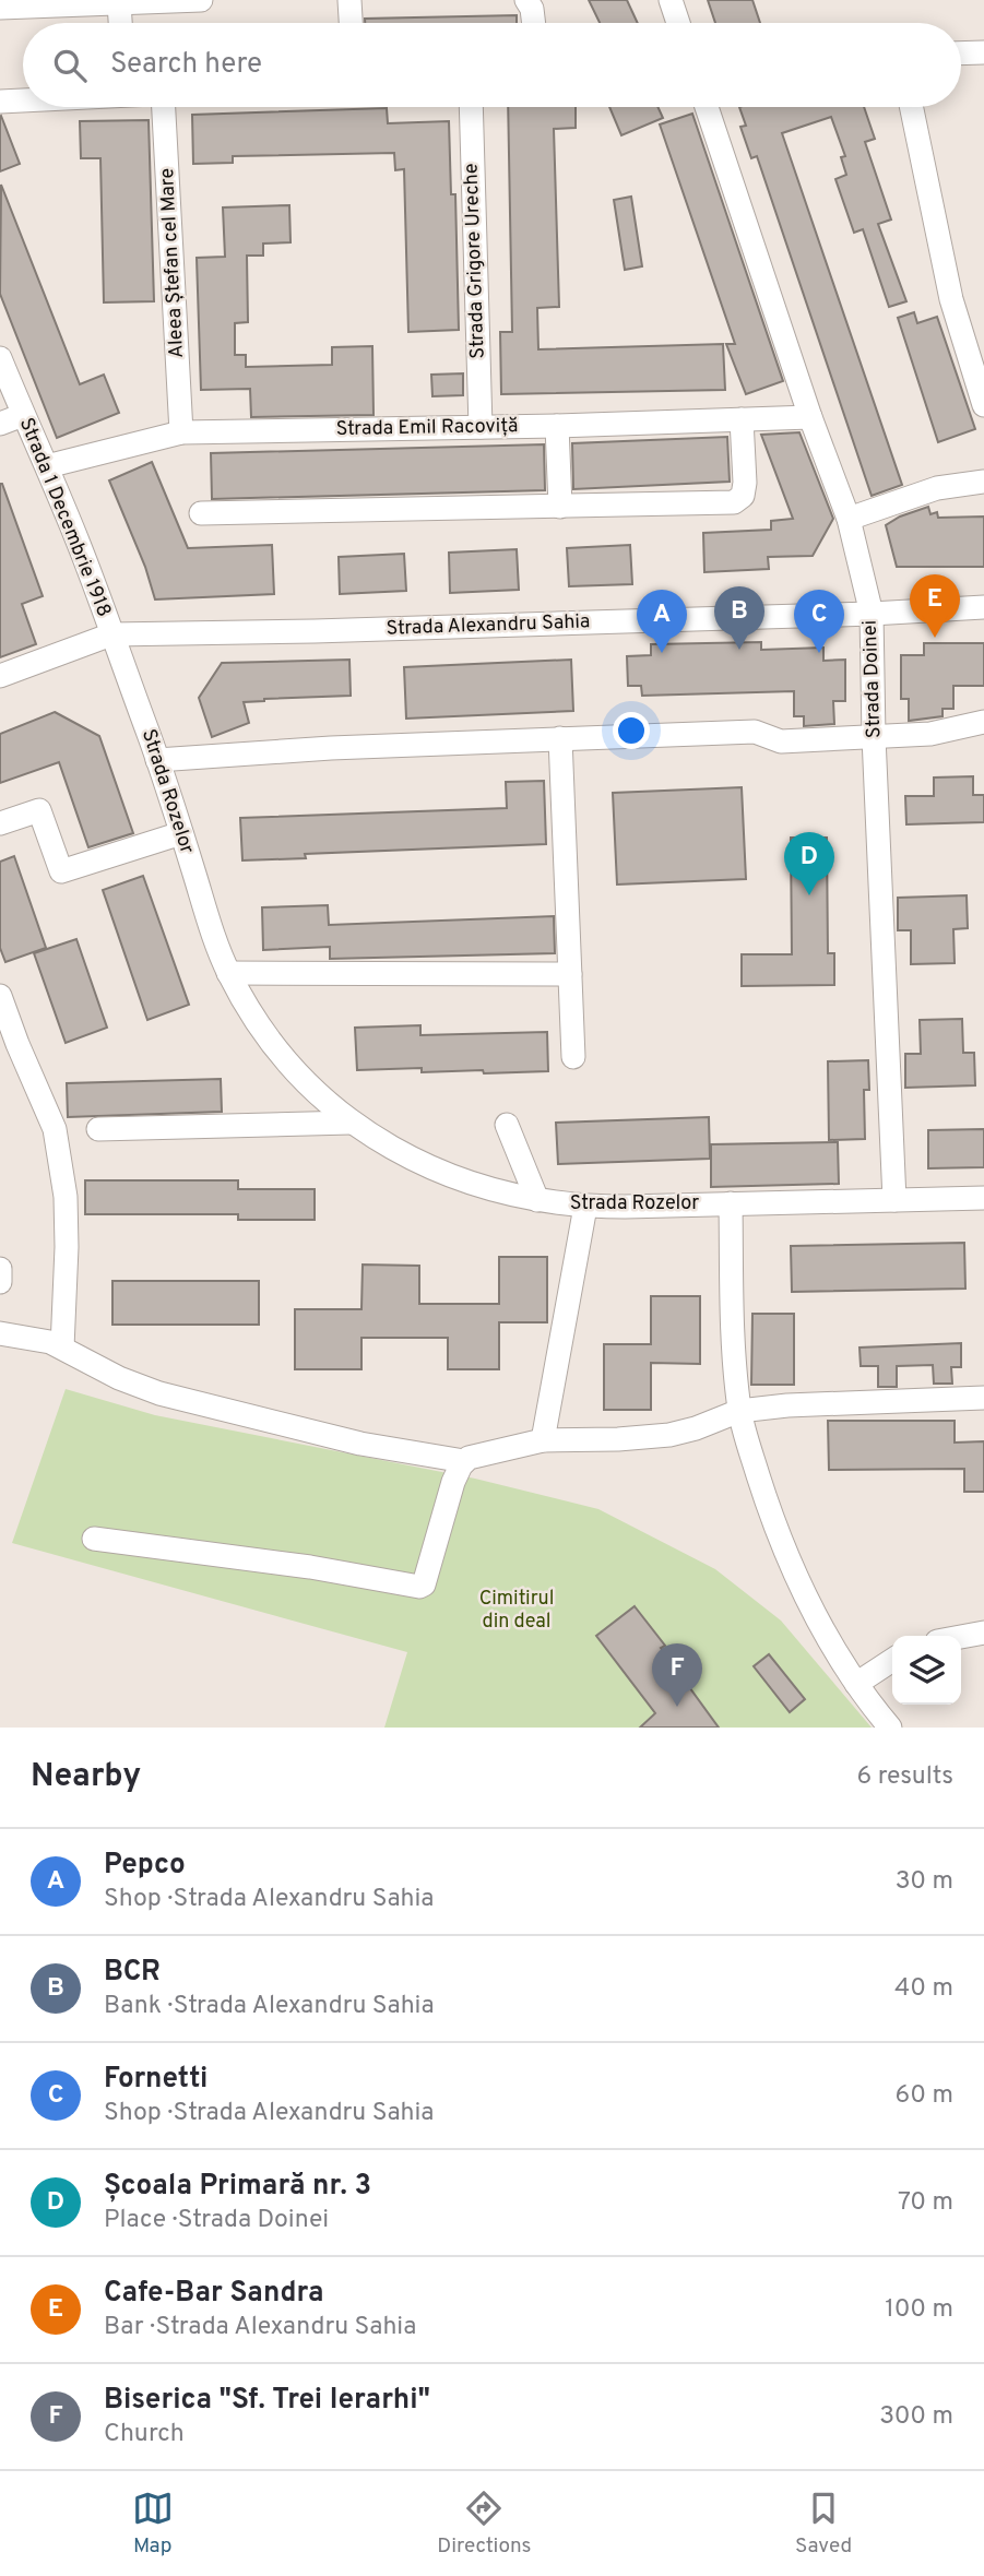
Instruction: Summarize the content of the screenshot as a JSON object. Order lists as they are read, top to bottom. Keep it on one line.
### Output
{"streets":{"street":["Strada Grigore Ureche","Aleea Ștefan cel Mare","Strada Emil Racoviță","Strada 1 Decembrie 1918","Strada Alexandru Sahia","Strada Doinei","Strada Rozelor"]},"crossings":[["Strada Grigore Ureche","Strada Emil Racoviță"],["Aleea Ștefan cel Mare","Strada Emil Racoviță"],["Strada Emil Racoviță","Strada 1 Decembrie 1918"],["Strada Emil Racoviță","Strada Doinei"],["Strada 1 Decembrie 1918","Strada Alexandru Sahia"],["Strada 1 Decembrie 1918","Strada Rozelor"],["Strada Alexandru Sahia","Strada Doinei"],["Strada Alexandru Sahia","Strada Rozelor"],["Strada Doinei","Strada Rozelor"]],"parks":["Cimitirul din deal"],"page":{"search":"Search here","pins":["E","B","A","C","D","F"],"heading":["Nearby","6 results"],"list":[{"mark":"A","name":"Pepco","note":"Shop · Strada Alexandru Sahia","value":"30 m"},{"mark":"B","name":"BCR","note":"Bank · Strada Alexandru Sahia","value":"40 m"},{"mark":"C","name":"Fornetti","note":"Shop · Strada Alexandru Sahia","value":"60 m"},{"mark":"D","name":"Școala Primară nr. 3","note":"Place · Strada Doinei","value":"70 m"},{"mark":"E","name":"Cafe-Bar Sandra","note":"Bar · Strada Alexandru Sahia","value":"100 m"},{"mark":"F","name":"Biserica \"Sf. Trei Ierarhi\"","note":"Church","value":"300 m"}],"nav":["Map","Directions","Saved"]}}
